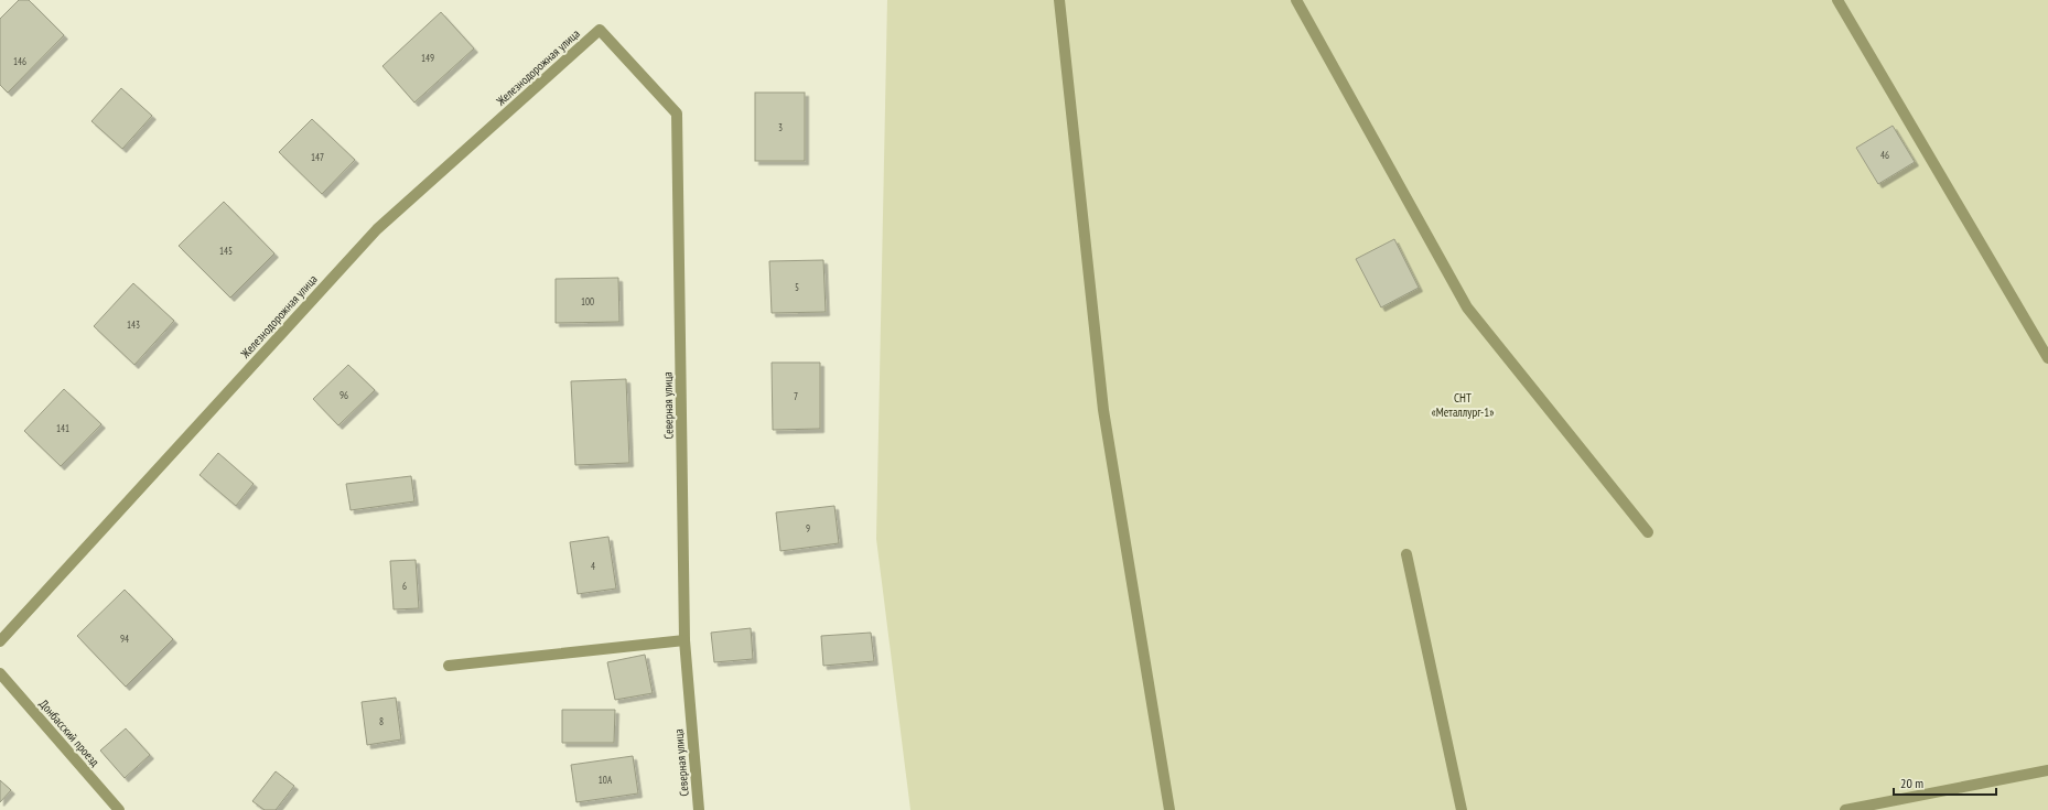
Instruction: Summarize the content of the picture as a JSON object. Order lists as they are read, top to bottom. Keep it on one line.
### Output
{"streets":{"street":["Железнодорожная улица","Северная улица","Донбасский проезд"]},"crossings":[["Железнодорожная улица","Северная улица"]],"parks":["СНТ «Металлург-1»"],"house_numbers":["149","146","3","46","147","145","5","100","143","96","7","141","9","4","6","94","8","10А"],"scale_bar":"20 m"}
